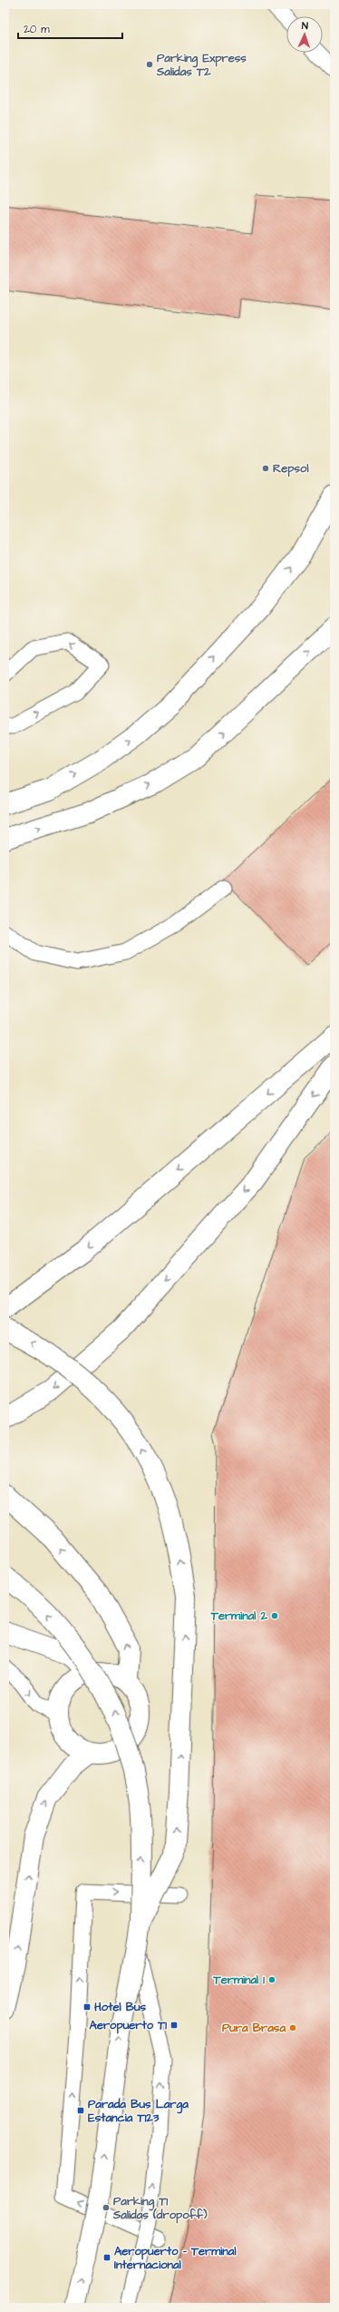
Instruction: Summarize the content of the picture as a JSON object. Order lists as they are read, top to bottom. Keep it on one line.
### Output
{"places":{"other":["Parking Express Salidas T2","Repsol","Terminal 2","Terminal 1","Pura Brasa","Parking T1 Salidas (dropoff)"],"transit":["Hotel Bus","Aeropuerto T1","Parada Bus Larga Estancia T123","Aeropuerto - Terminal Internacional"]},"scale_bar":"20 m","north":"top"}
